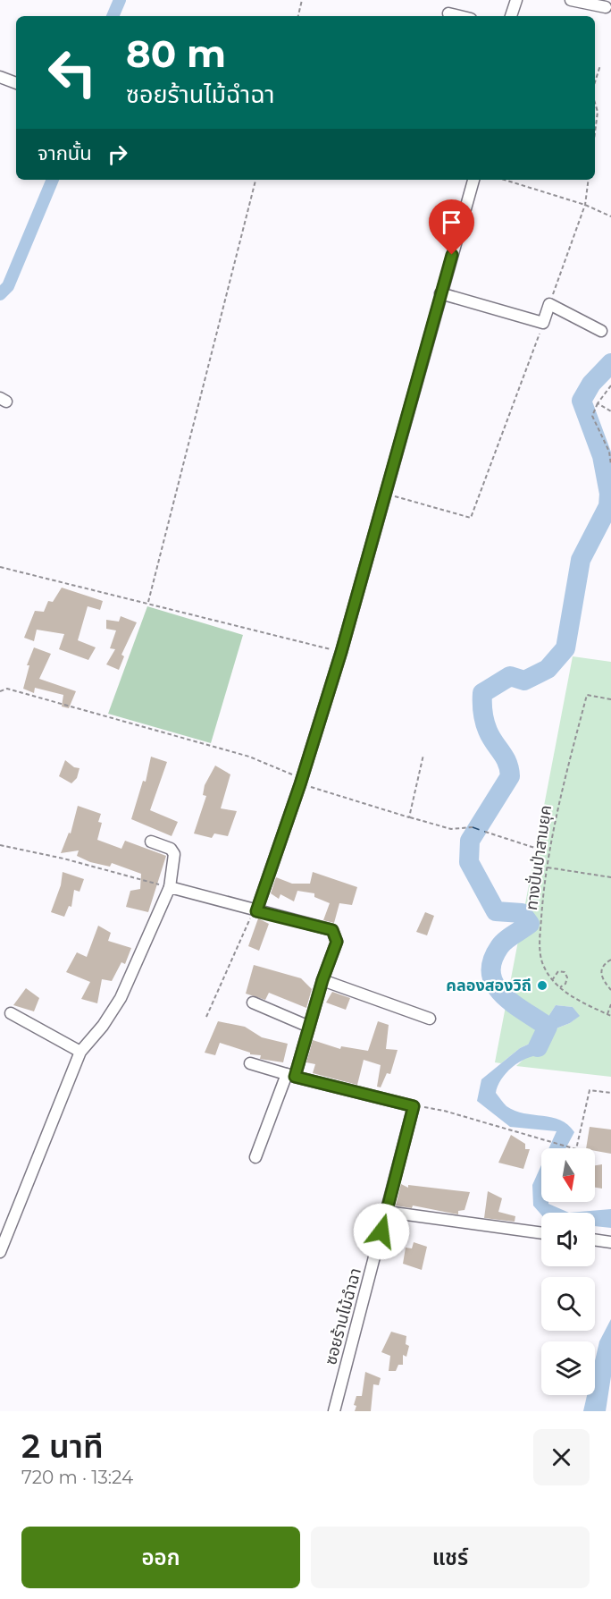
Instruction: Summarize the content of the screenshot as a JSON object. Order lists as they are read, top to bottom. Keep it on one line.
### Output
{"streets":{"street":["ซอยร้านไม้ฉำฉา"],"path":["ทางปั่นป่าสามยุค"]},"places":["คลองสองวิถี"],"north":"bottom","page":{"turn":["80 m","ซอยร้านไม้ฉำฉา"],"then":"จากนั้น","heading":["2 นาที","720 m · 13:24"],"buttons":["ออก","แชร์"]}}
